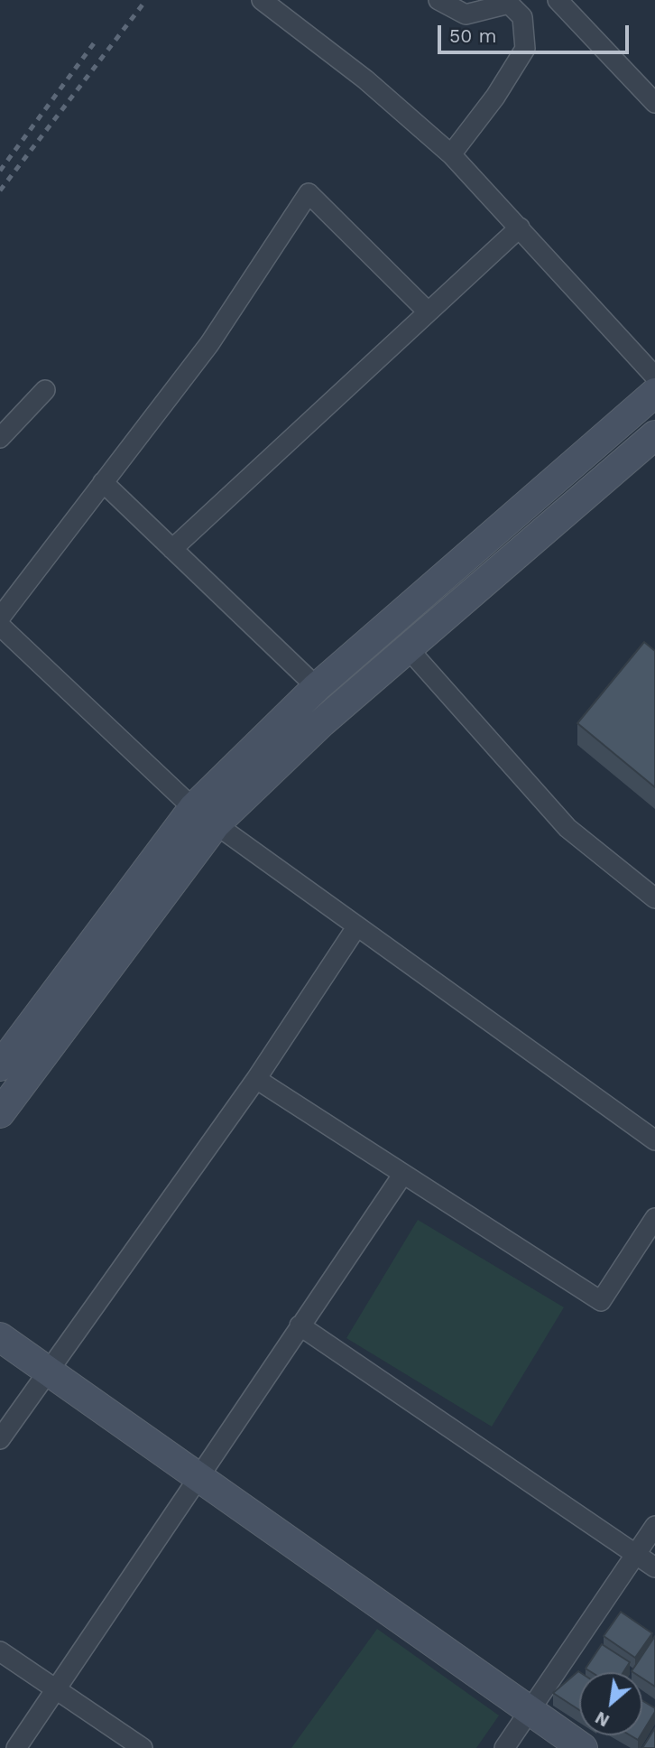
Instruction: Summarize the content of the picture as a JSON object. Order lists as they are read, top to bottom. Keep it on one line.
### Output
{"scale_bar":"50 m","north":"bottom left"}
